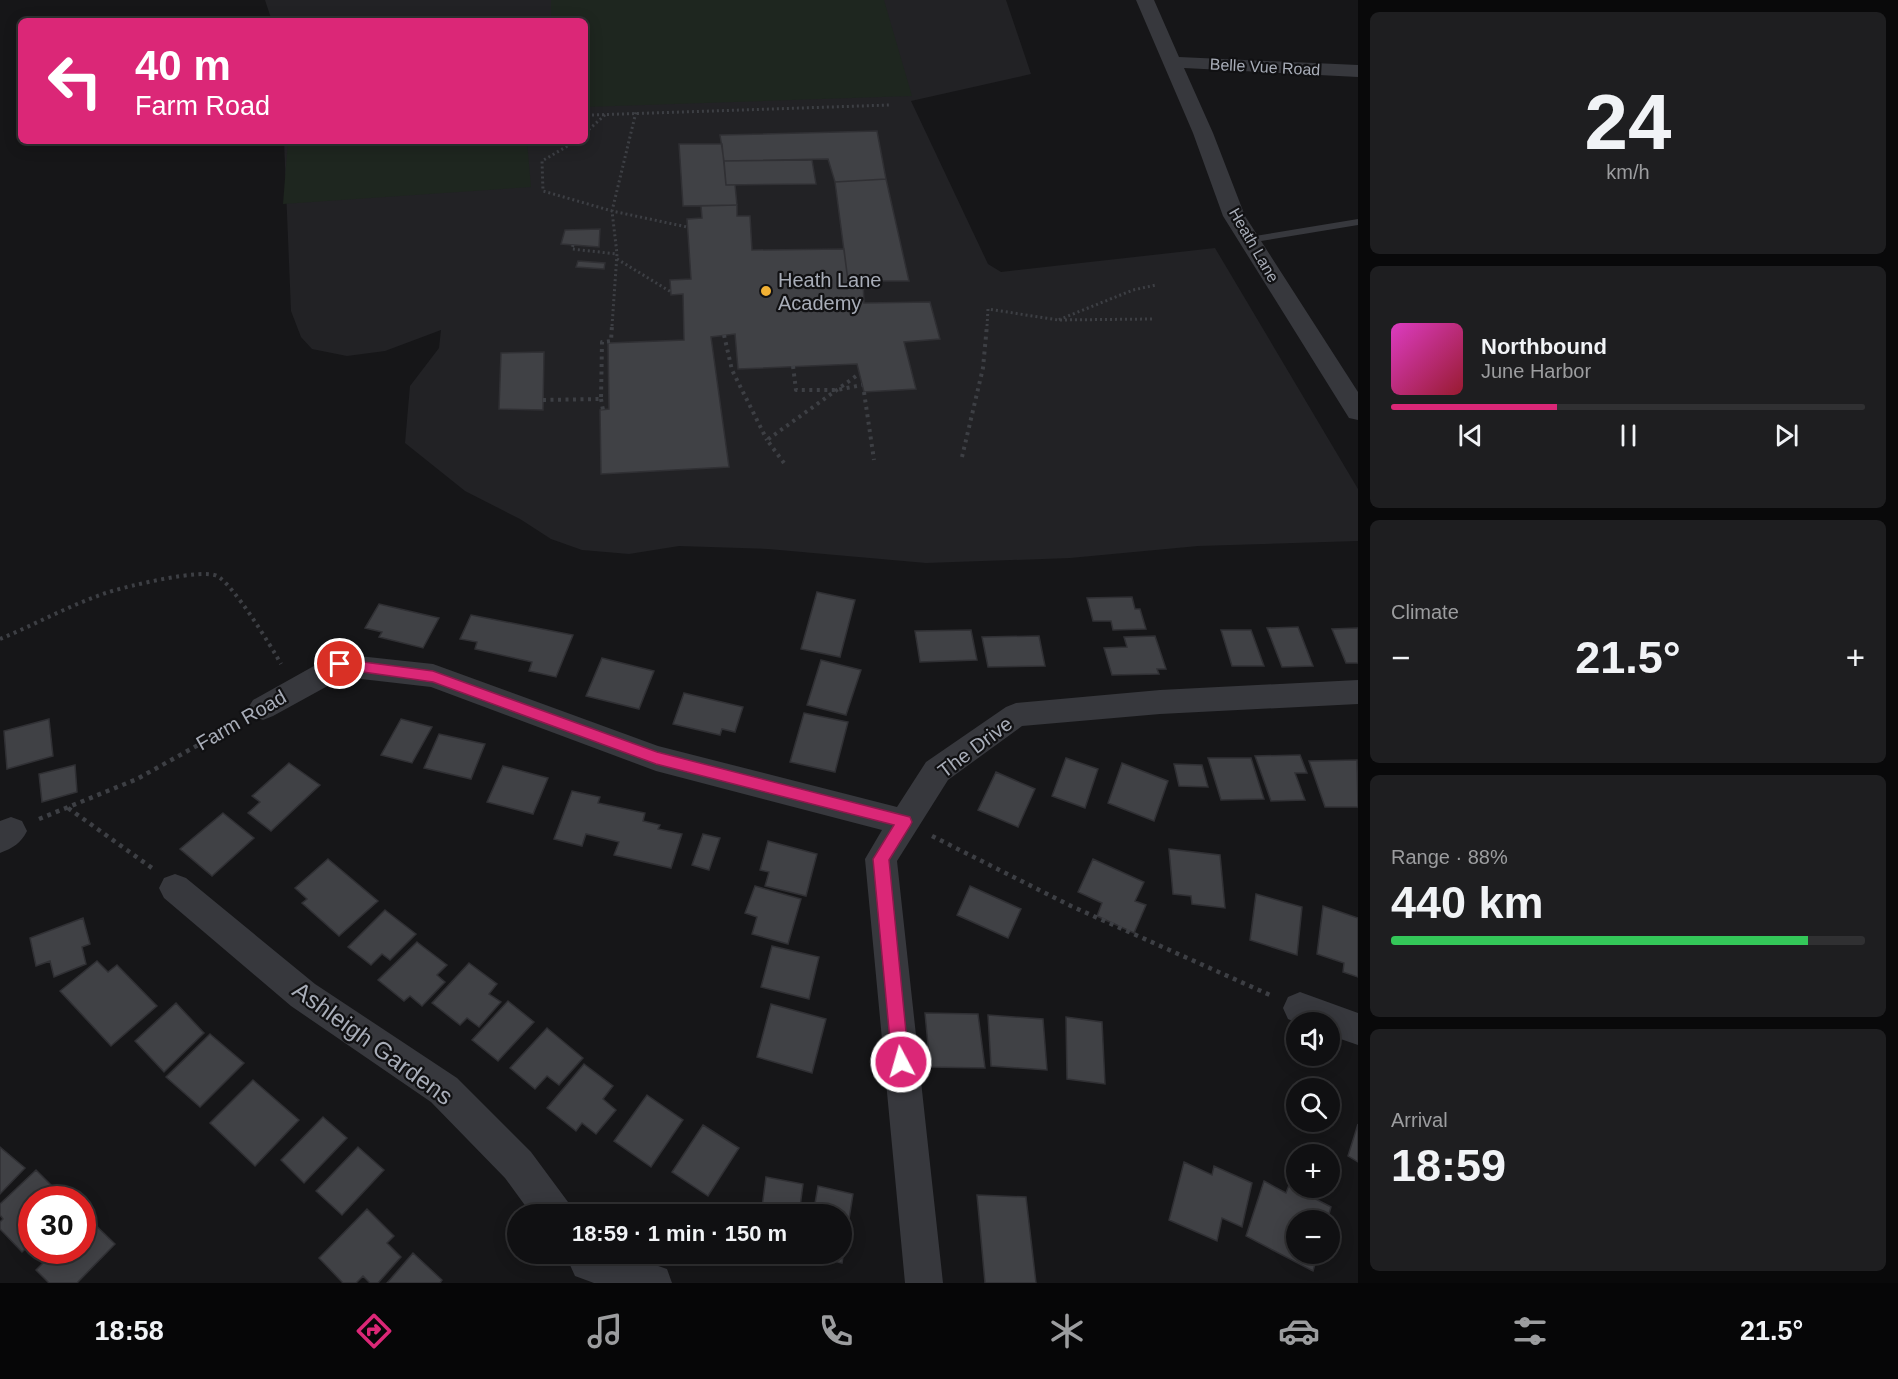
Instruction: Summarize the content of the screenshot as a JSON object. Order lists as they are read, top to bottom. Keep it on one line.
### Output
{"streets":{"street":["Belle Vue Road","Heath Lane","Farm Road","The Drive","Ashleigh Gardens"]},"crossings":[["Belle Vue Road","Heath Lane"],["Farm Road","The Drive"]],"places":["Heath Lane Academy"],"page":{"tile":[["24","km/h"],"Climate",["Range · 88%","440 km"],["Arrival","18:59"]],"turn":["40 m","Farm Road"],"song":["Northbound","June Harbor"],"heat":["−","21.5°","+"],"map_buttons":["+","−"],"limit":"30","trip":"18:59 · 1 min · 150 m","tabs":["18:58","21.5°"]}}
